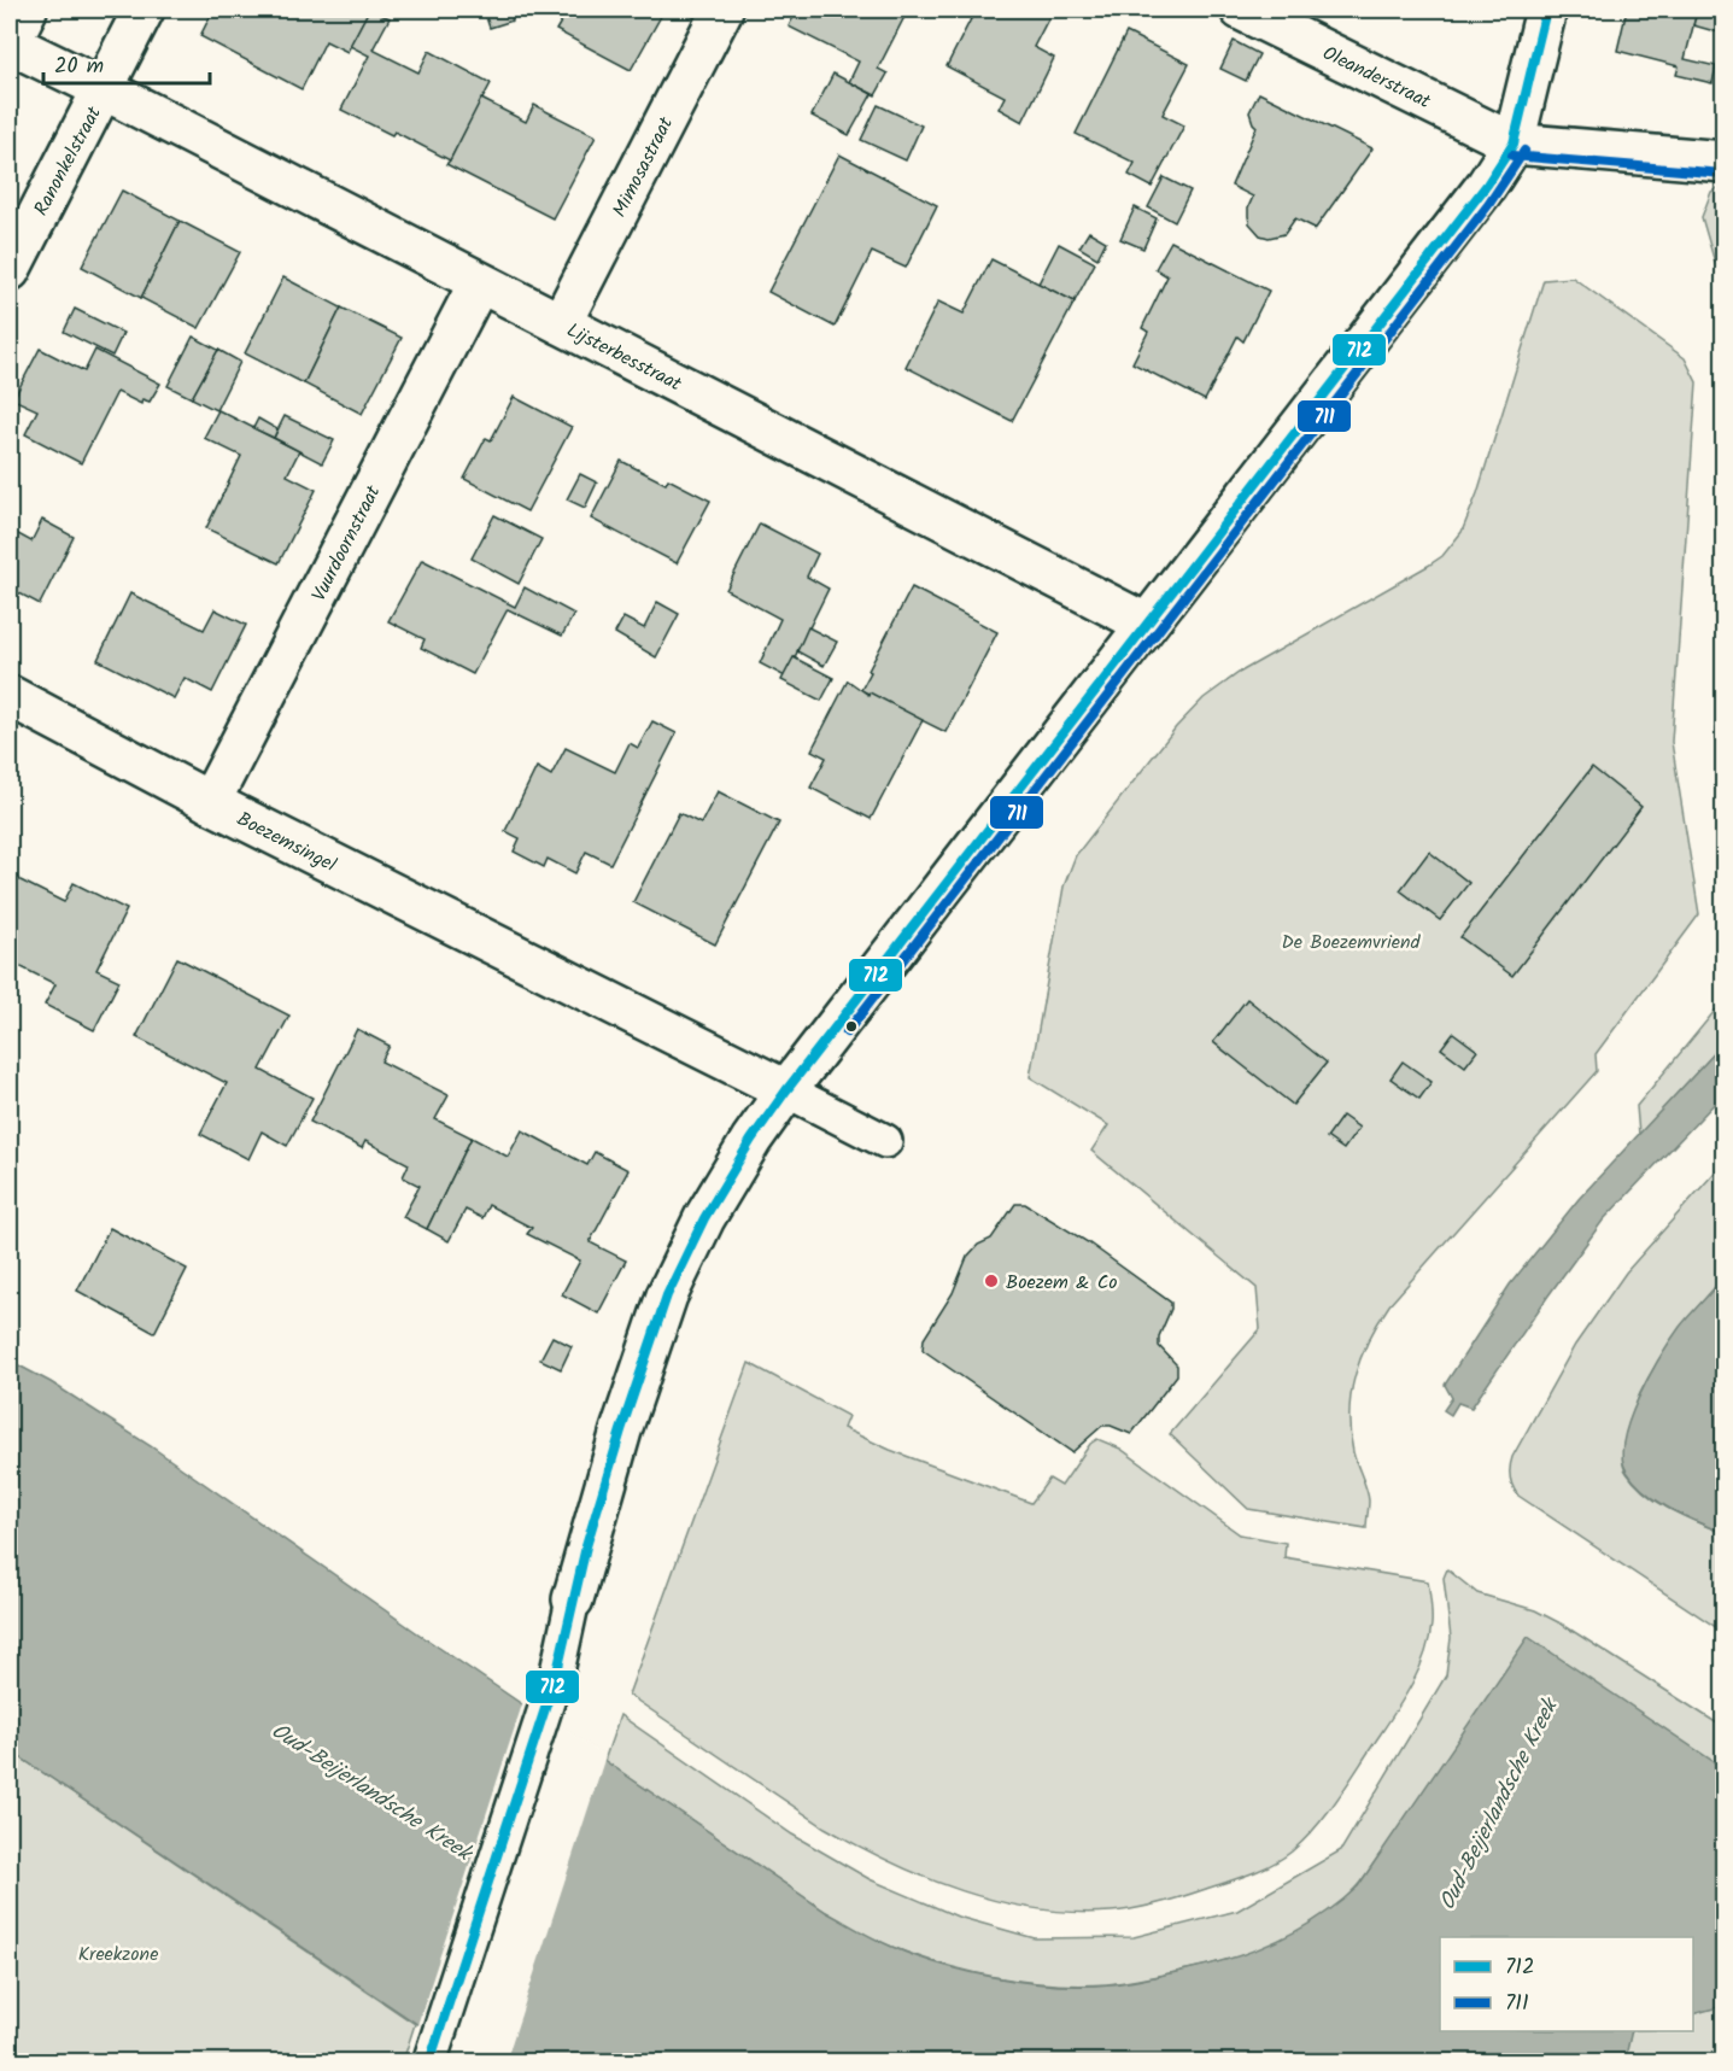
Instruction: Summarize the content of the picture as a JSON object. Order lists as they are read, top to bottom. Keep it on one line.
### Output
{"streets":{"street":["Oleanderstraat","Ranonkelstraat","Mimosastraat","Lijsterbesstraat","Vuurdoornstraat","Boezemsingel"]},"crossings":[["Ranonkelstraat","Lijsterbesstraat"],["Mimosastraat","Lijsterbesstraat"],["Lijsterbesstraat","Vuurdoornstraat"],["Vuurdoornstraat","Boezemsingel"]],"water":["Oud-Beijerlandsche Kreek"],"parks":["De Boezemvriend","Kreekzone"],"places":["Boezem & Co"],"lines":["transit line 712","transit line 711"],"legend":["712","711"],"scale_bar":"20 m"}
